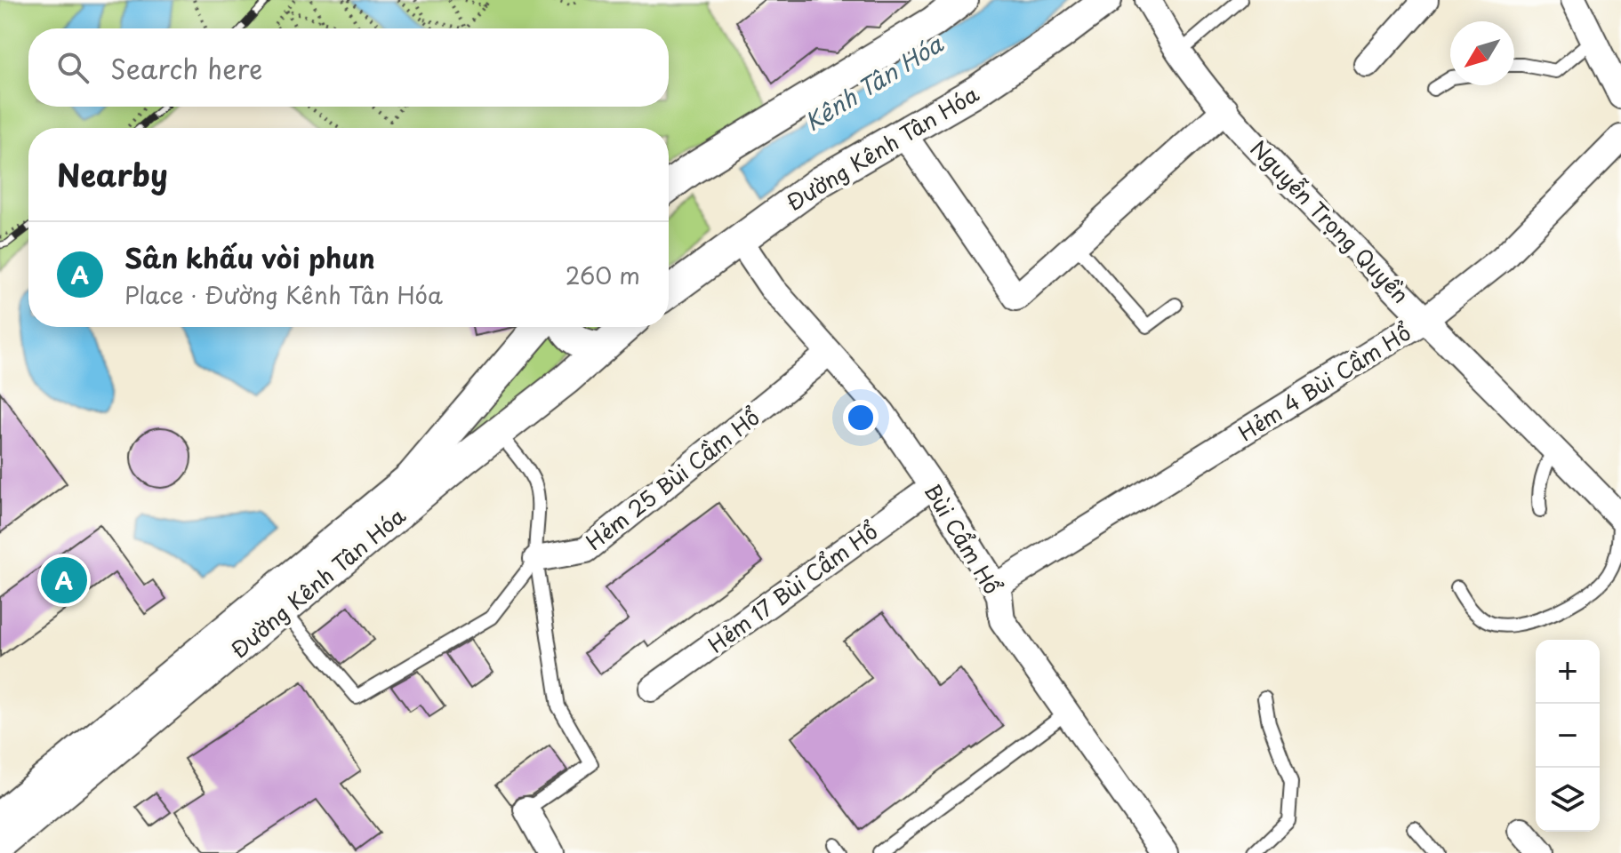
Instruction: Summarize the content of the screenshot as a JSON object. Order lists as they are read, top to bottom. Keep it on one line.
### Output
{"streets":{"street":["Đường Kênh Tân Hóa","Nguyễn Trọng Quyền","Hẻm 4 Bùi Cầm Hổ","Hẻm 25 Bùi Cầm Hổ","Bùi Cẩm Hổ","Hẻm 17 Bùi Cẩm Hổ"]},"crossings":[["Đường Kênh Tân Hóa","Bùi Cẩm Hổ"],["Nguyễn Trọng Quyền","Hẻm 4 Bùi Cầm Hổ"],["Hẻm 4 Bùi Cầm Hổ","Bùi Cẩm Hổ"],["Hẻm 25 Bùi Cầm Hổ","Bùi Cẩm Hổ"],["Bùi Cẩm Hổ","Hẻm 17 Bùi Cẩm Hổ"]],"water":["Kênh Tân Hóa"],"north":"bottom left","page":{"search":"Search here","heading":"Nearby","list":[{"mark":"A","name":"Sân khấu vòi phun","note":"Place · Đường Kênh Tân Hóa","value":"260 m"}],"pins":"A","map_buttons":["+","−"]}}
